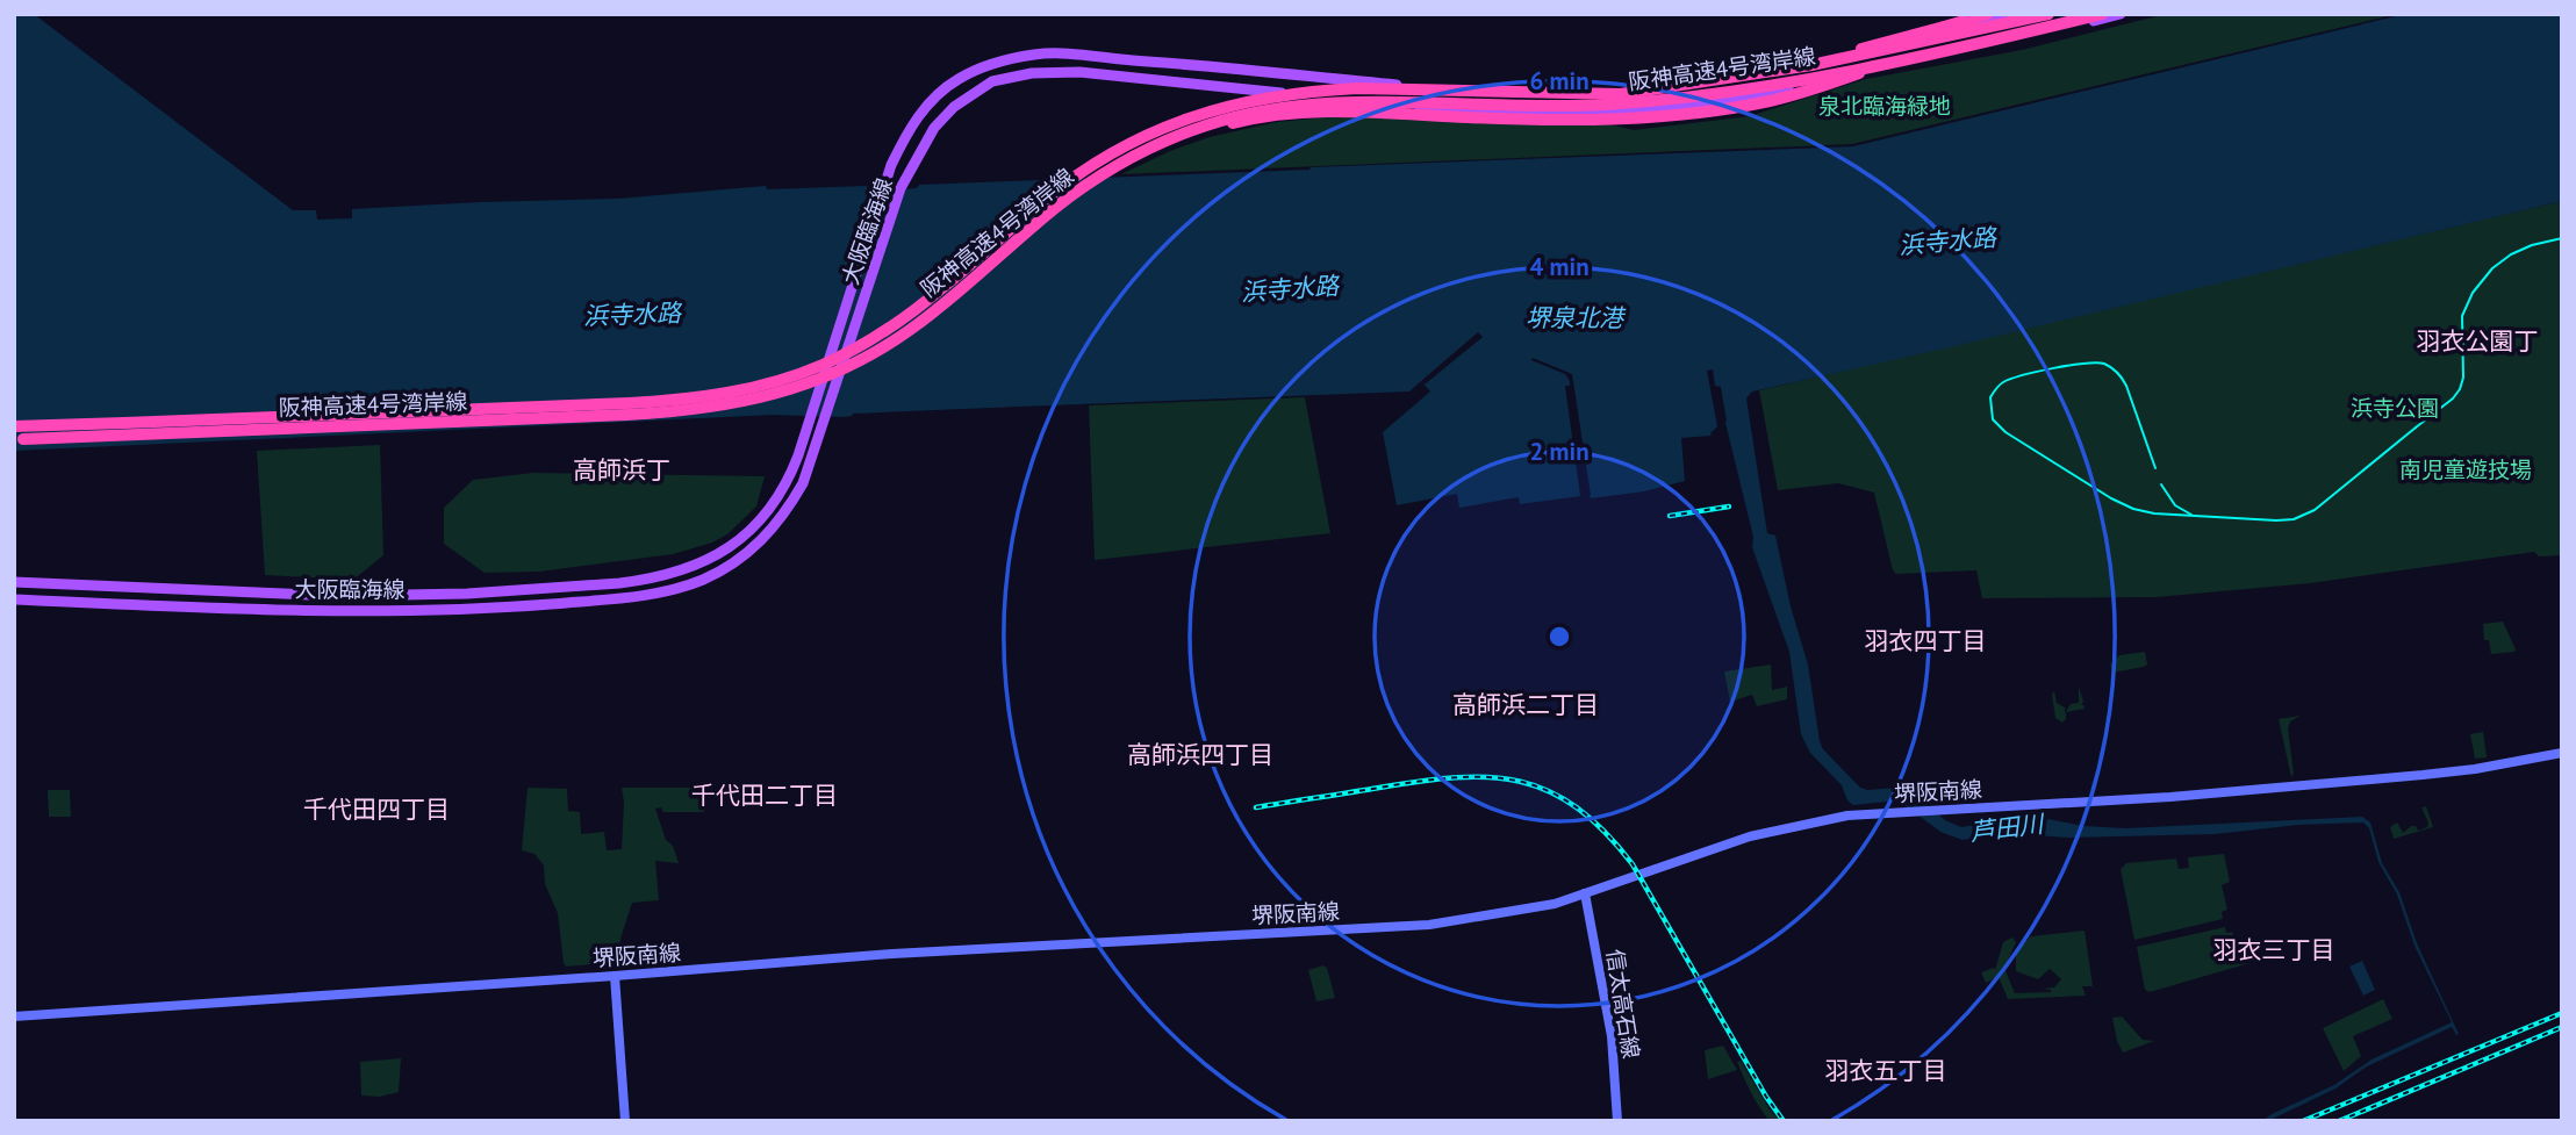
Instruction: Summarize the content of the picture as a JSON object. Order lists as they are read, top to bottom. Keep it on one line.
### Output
{"streets":{"highway":["阪神高速4号湾岸線"],"main road":["大阪臨海線","堺阪南線","信太高石線"]},"crossings":[["堺阪南線","信太高石線"]],"districts":["羽衣公園丁","高師浜丁","羽衣四丁目","高師浜二丁目","高師浜四丁目","千代田二丁目","千代田四丁目","羽衣三丁目","羽衣五丁目"],"water":["浜寺水路","堺泉北港","芦田川"],"parks":["泉北臨海緑地","浜寺公園","南児童遊技場"],"rings":["6 min","4 min","2 min"]}
